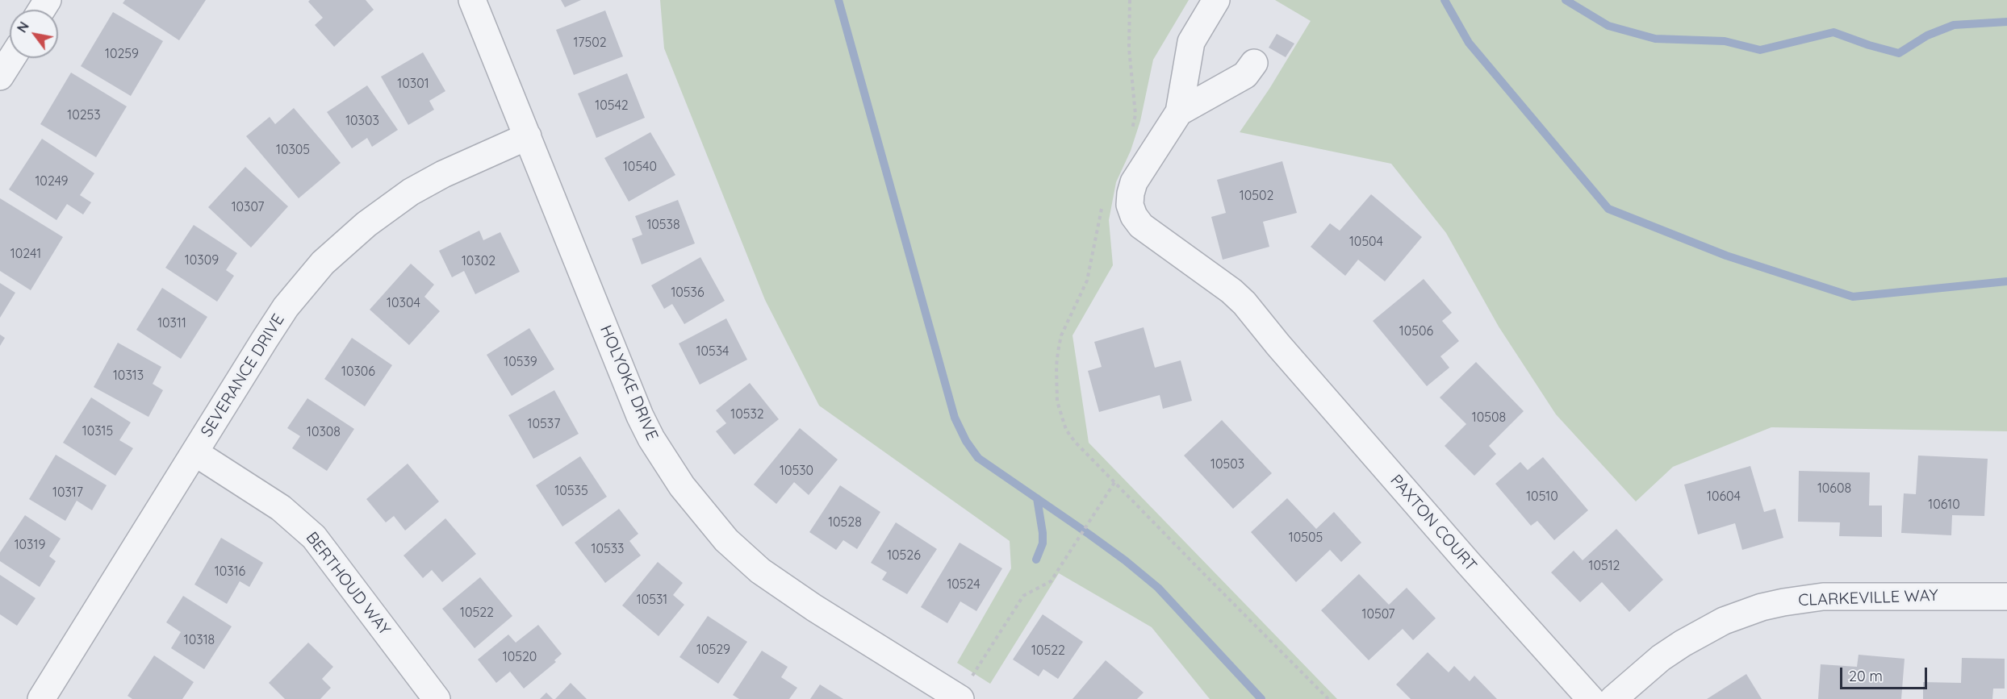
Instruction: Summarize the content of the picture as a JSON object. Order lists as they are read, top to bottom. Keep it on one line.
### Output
{"streets":{"street":["SEVERANCE DRIVE","HOLYOKE DRIVE","PAXTON COURT","BERTHOUD WAY","CLARKEVILLE WAY"]},"crossings":[["SEVERANCE DRIVE","HOLYOKE DRIVE"],["SEVERANCE DRIVE","BERTHOUD WAY"]],"house_numbers":["17502","10259","10301","10542","10253","10303","10305","10540","10249","10502","10307","10538","10504","10241","10309","10302","10536","10304","10311","10506","10534","10539","10306","10313","10532","10508","10537","10315","10308","10503","10530","10608","10535","10317","10510","10604","10610","10528","10505","10319","10533","10526","10512","10316","10524","10531","10522","10507","10318","10529","10522","10520"],"scale_bar":"20 m","north":"top left"}
